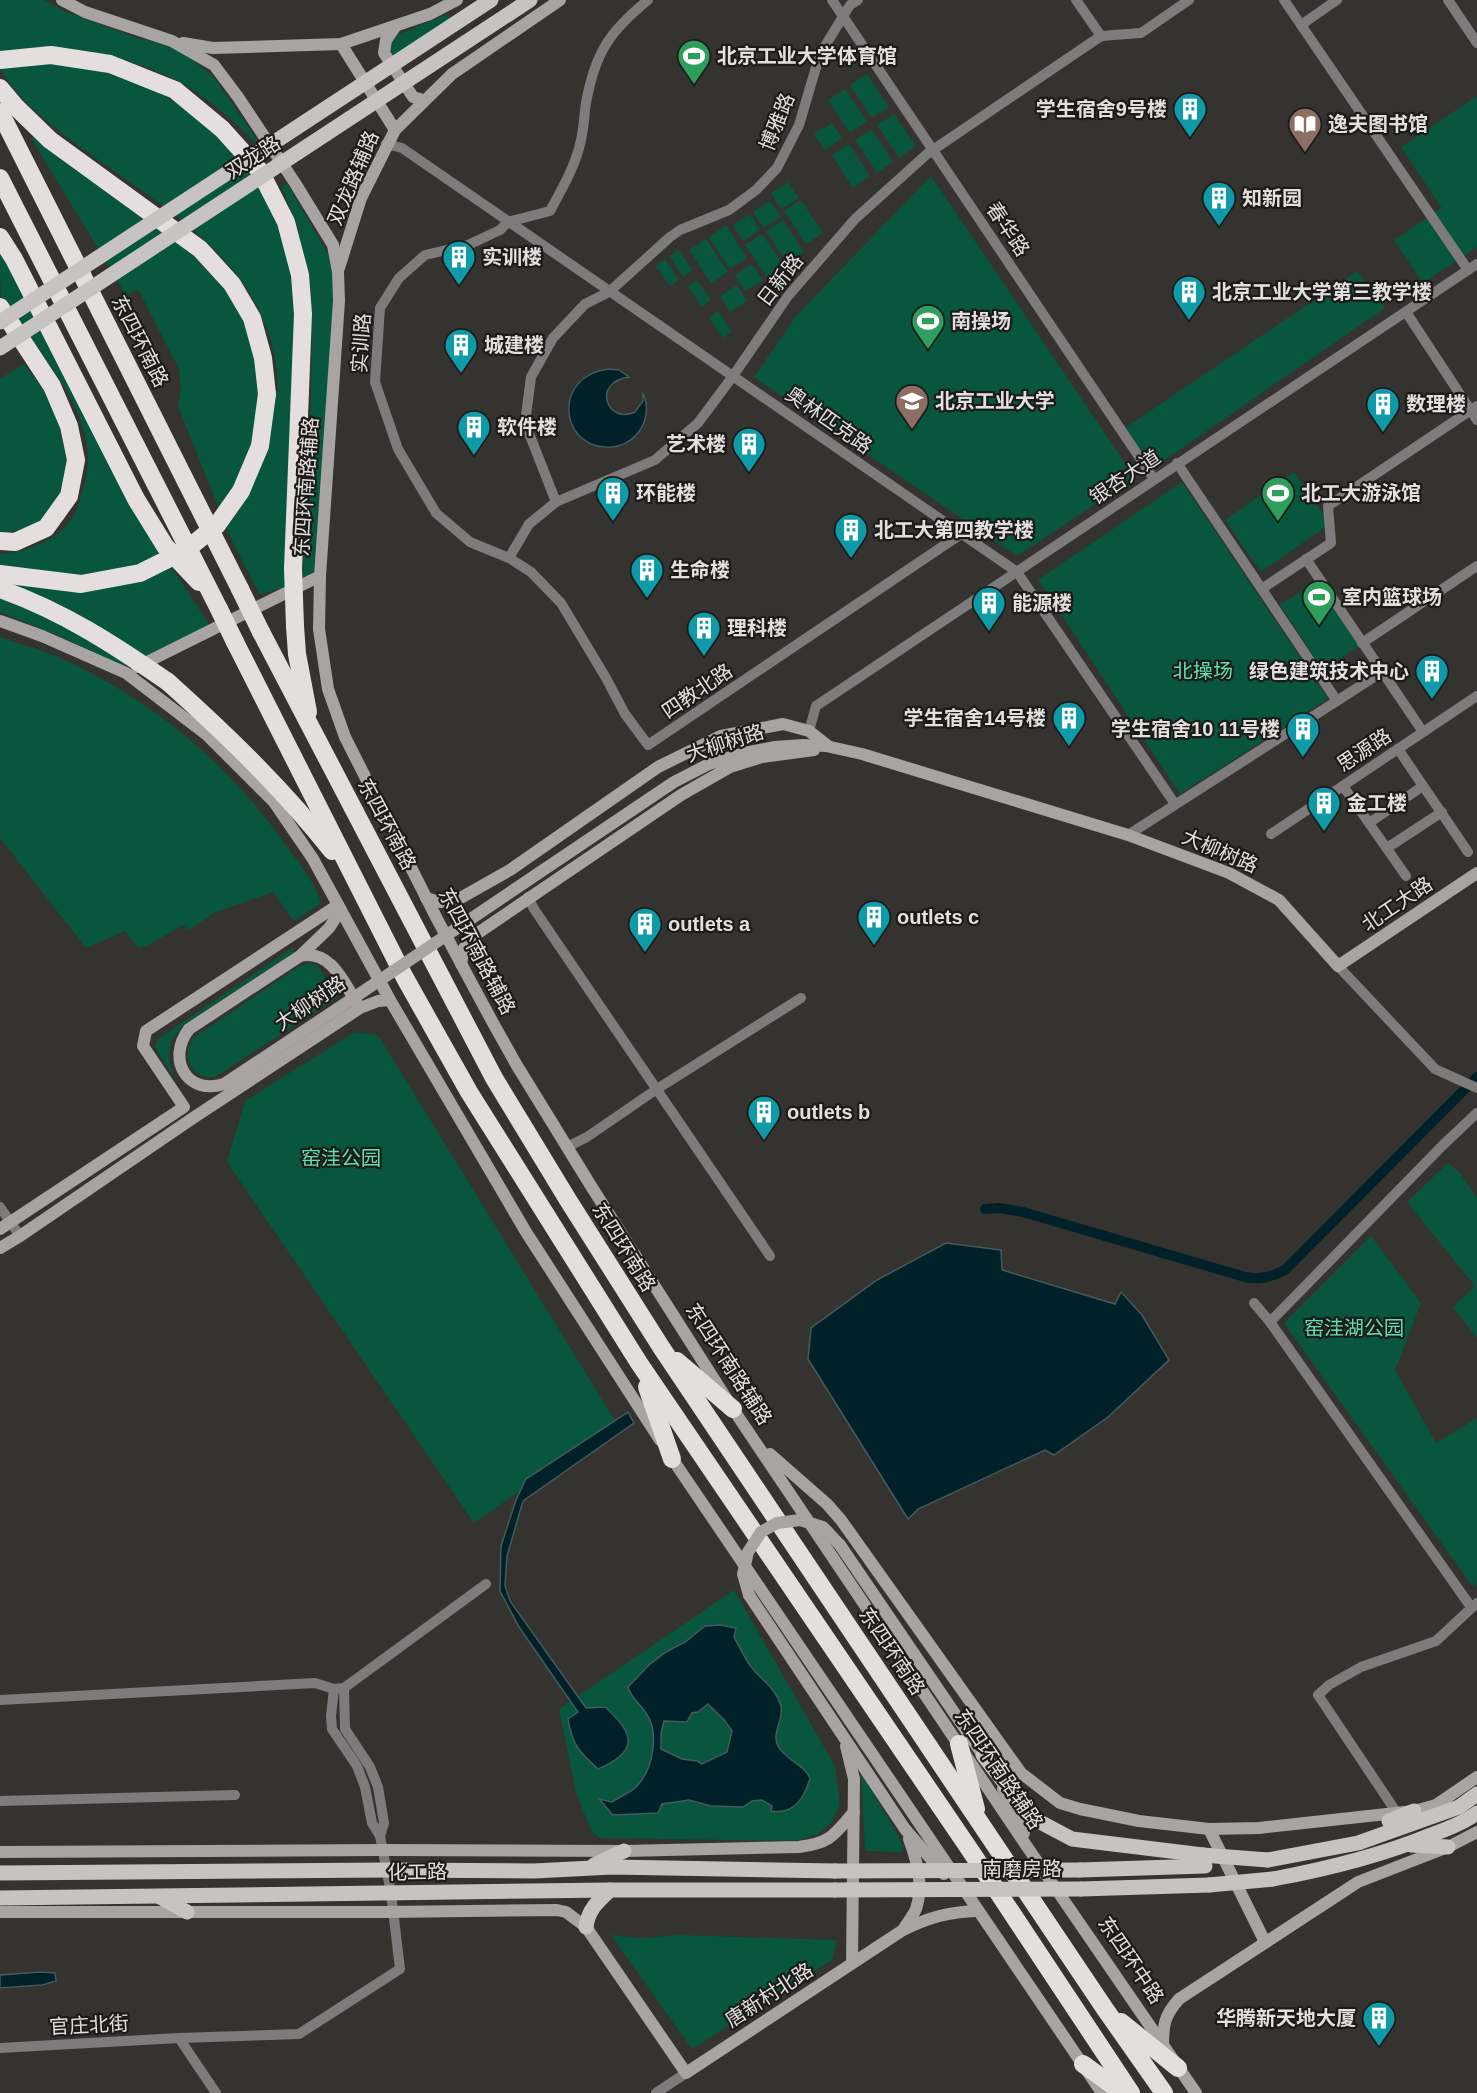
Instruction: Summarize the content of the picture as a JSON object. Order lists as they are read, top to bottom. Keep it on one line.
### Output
{"streets":{"highway":["东四环南路"],"main road":["双龙路","双龙路辅路","东四环南路辅路","大柳树路","北工大路","南磨房路","化工路","东四环中路","唐新村北路"],"street":["博雅路","春华路","日新路","实训路","奥林匹克路","银杏大道","四教北路","思源路","官庄北街"]},"crossings":[["博雅路","春华路"],["博雅路","日新路"],["博雅路","奥林匹克路"],["双龙路辅路","奥林匹克路"],["双龙路辅路","东四环南路辅路"],["春华路","日新路"],["春华路","银杏大道"],["日新路","实训路"],["日新路","奥林匹克路"],["日新路","四教北路"],["实训路","奥林匹克路"],["实训路","四教北路"],["奥林匹克路","银杏大道"],["奥林匹克路","四教北路"],["东四环南路辅路","东四环中路"],["大柳树路","北工大路"],["南磨房路","化工路"]],"parks":["北操场","窑洼公园","窑洼湖公园"],"places":{"sports":["北京工业大学体育馆","南操场","北工大游泳馆","室内篮球场"],"building":["学生宿舍9号楼","知新园","实训楼","北京工业大学第三教学楼","城建楼","数理楼","软件楼","艺术楼","环能楼","北工大第四教学楼","生命楼","能源楼","理科楼","绿色建筑技术中心","学生宿舍14号楼","学生宿舍10 11号楼","金工楼","outlets c","outlets a","outlets b","华腾新天地大厦"],"library":["逸夫图书馆"],"school or university":["北京工业大学"]}}
